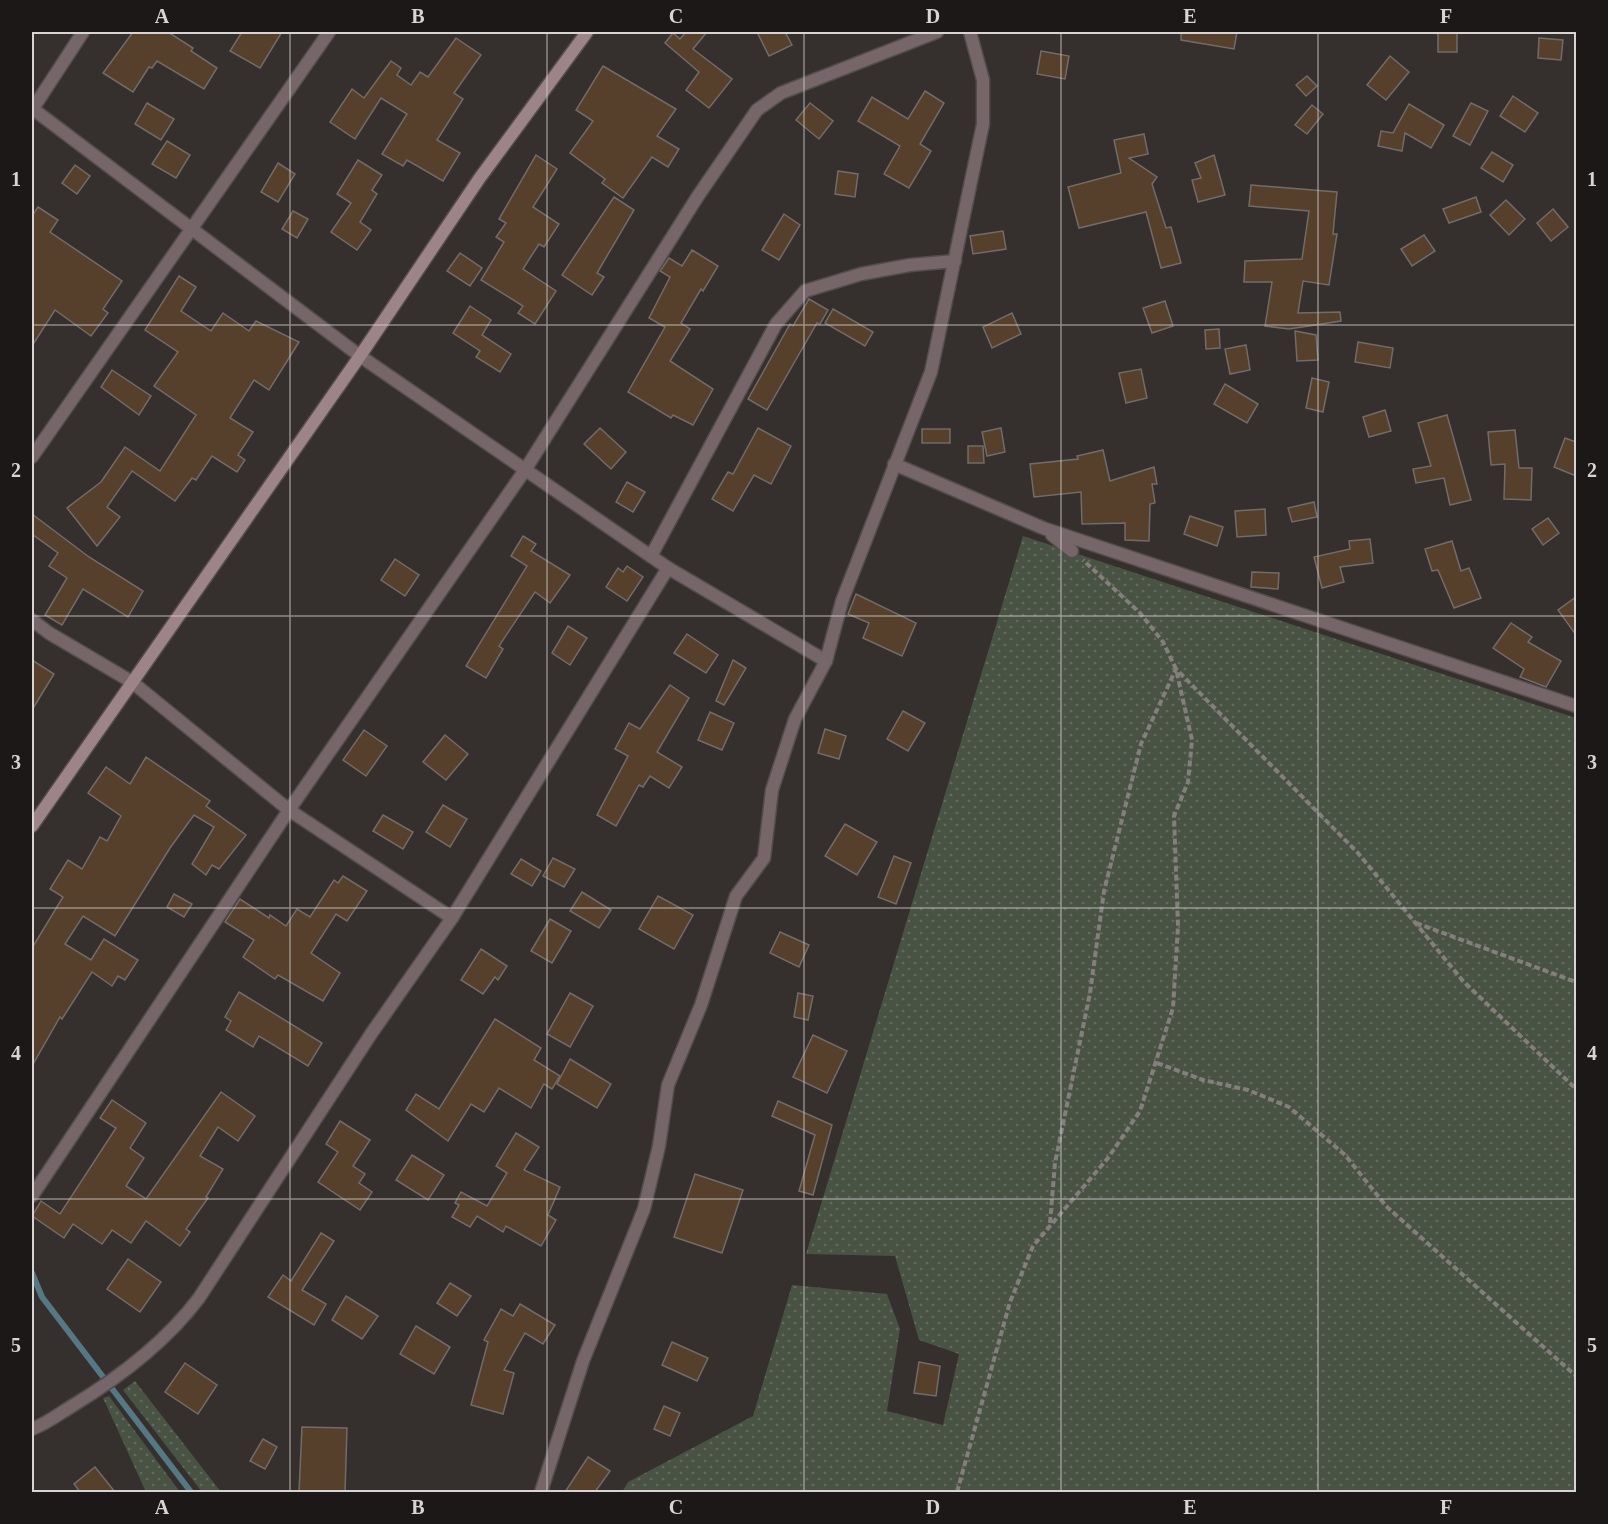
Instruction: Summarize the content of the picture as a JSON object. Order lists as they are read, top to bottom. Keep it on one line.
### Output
{"grid":{"columns":["A","B","C","D","E","F"],"rows":["1","2","3","4","5"]}}
